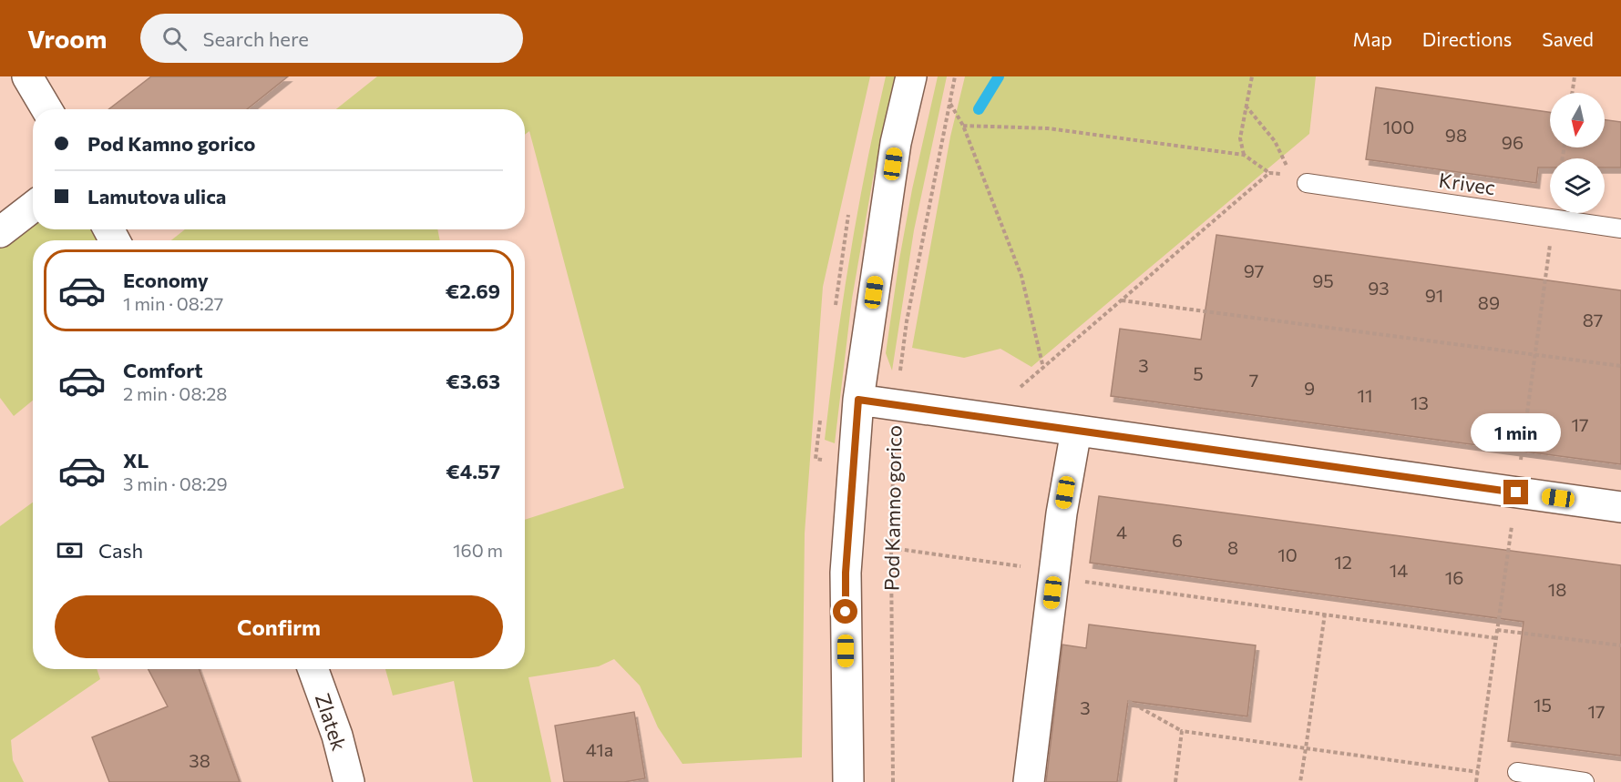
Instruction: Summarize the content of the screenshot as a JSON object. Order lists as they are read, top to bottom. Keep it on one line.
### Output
{"streets":{"street":["Pod Kamno gorico","Zlatek"],"lane":["Krivec"]},"house_numbers":["100","98","96","97","95","93","91","89","87","3","5","7","9","11","13","17","4","6","8","10","12","14","16","18","15","3","17","41a","38"],"north":"bottom","page":{"header":"Vroom","search":"Search here","nav":["Map","Directions","Saved"],"banner":["Pod Kamno gorico","Lamutova ulica"],"list":[{"name":"Economy","note":"1 min · 08:27","value":"€2.69"},{"name":"Comfort","note":"2 min · 08:28","value":"€3.63"},{"name":"XL","note":"3 min · 08:29","value":"€4.57"}],"bubble":"1 min","pay":["Cash","160 m"],"buttons":"Confirm"}}
